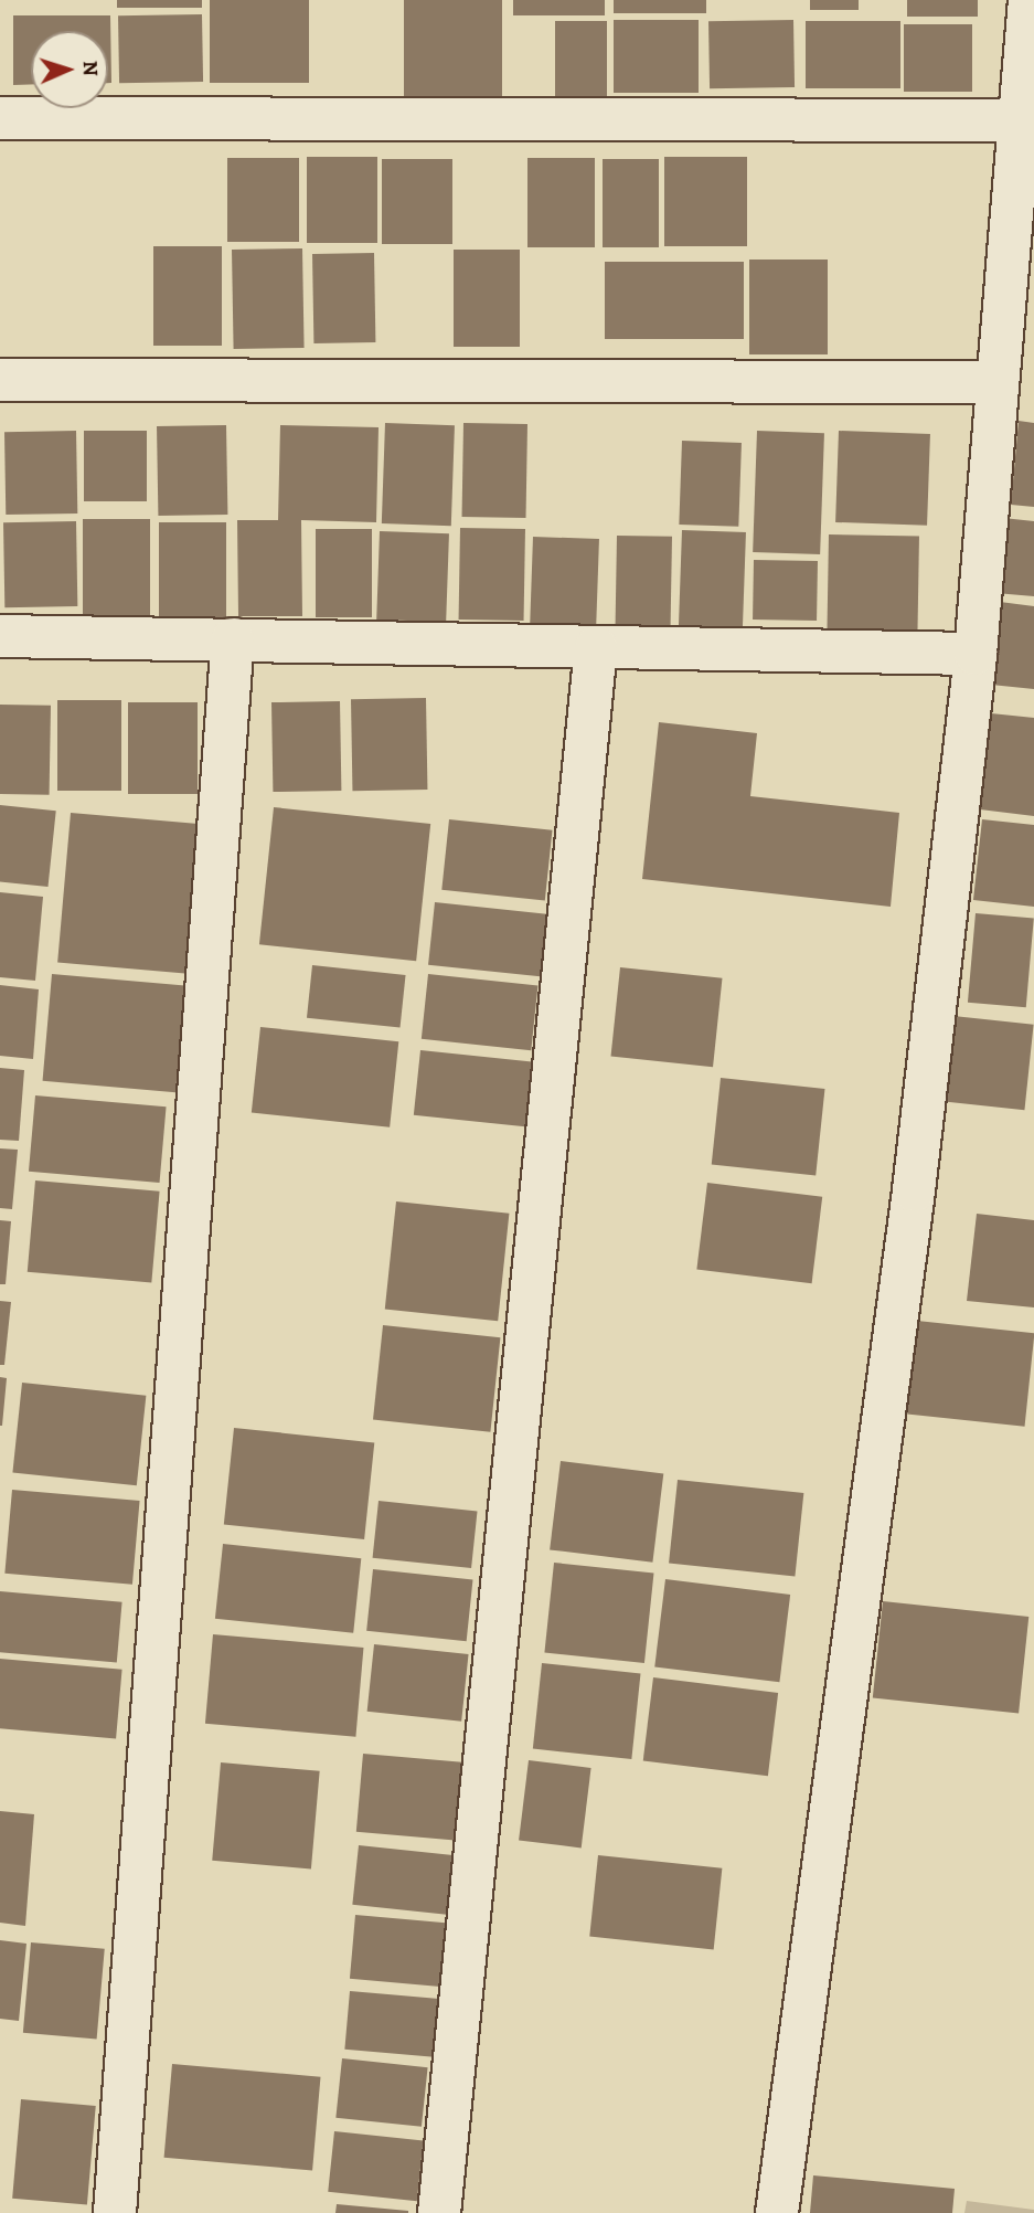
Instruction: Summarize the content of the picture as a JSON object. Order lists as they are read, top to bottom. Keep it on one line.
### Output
{"north":"right"}
